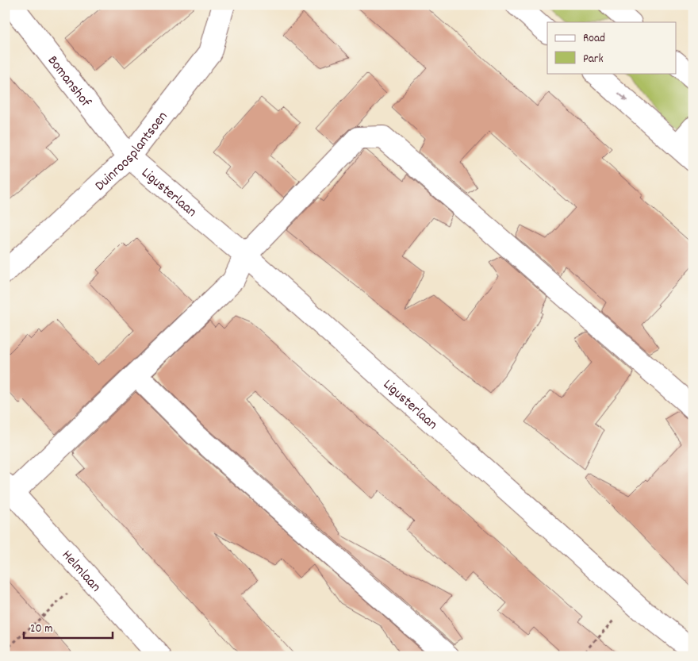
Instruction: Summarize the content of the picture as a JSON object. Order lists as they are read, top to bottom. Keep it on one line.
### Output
{"streets":{"street":["Bomanshof","Duinroosplantsoen","Ligusterlaan","Helmlaan"]},"crossings":[["Bomanshof","Duinroosplantsoen"],["Bomanshof","Ligusterlaan"],["Duinroosplantsoen","Ligusterlaan"]],"legend":["Road","Park"],"scale_bar":"20 m"}
